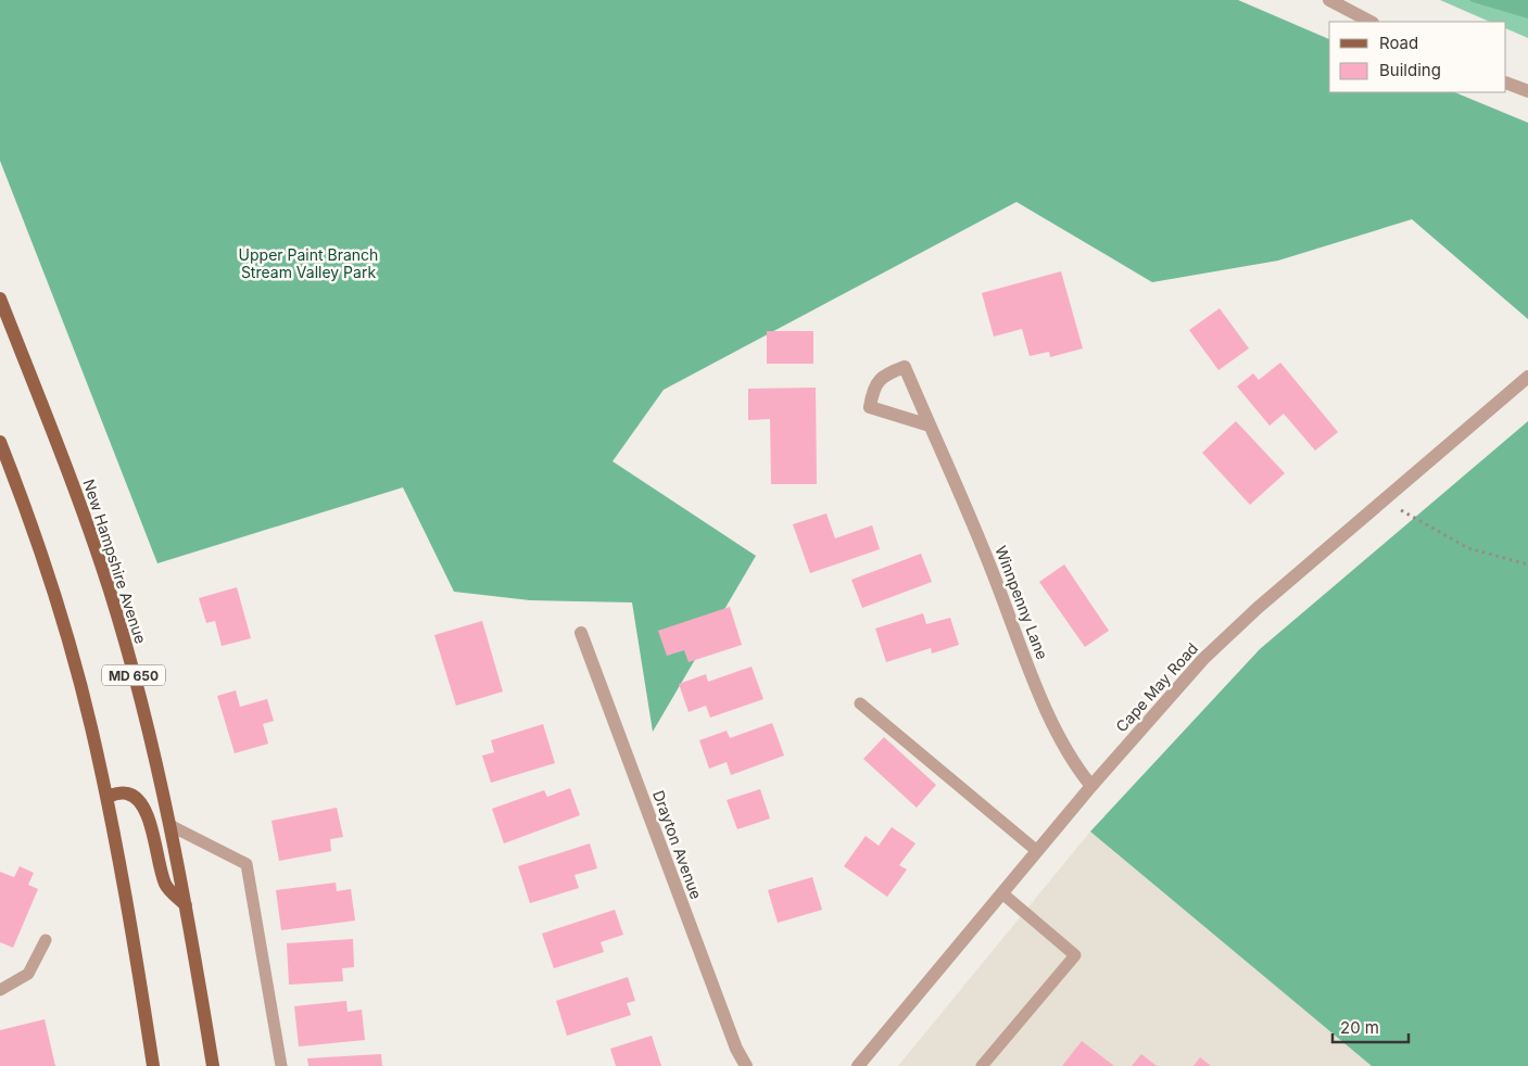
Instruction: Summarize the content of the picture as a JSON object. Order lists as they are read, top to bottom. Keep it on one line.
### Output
{"streets":{"main road":["New Hampshire Avenue","MD 650"],"street":["Winnpenny Lane","Cape May Road","Drayton Avenue"]},"crossings":[["Winnpenny Lane","Cape May Road"]],"parks":["Upper Paint Branch Stream Valley Park"],"legend":["Road","Building"],"scale_bar":"20 m"}
